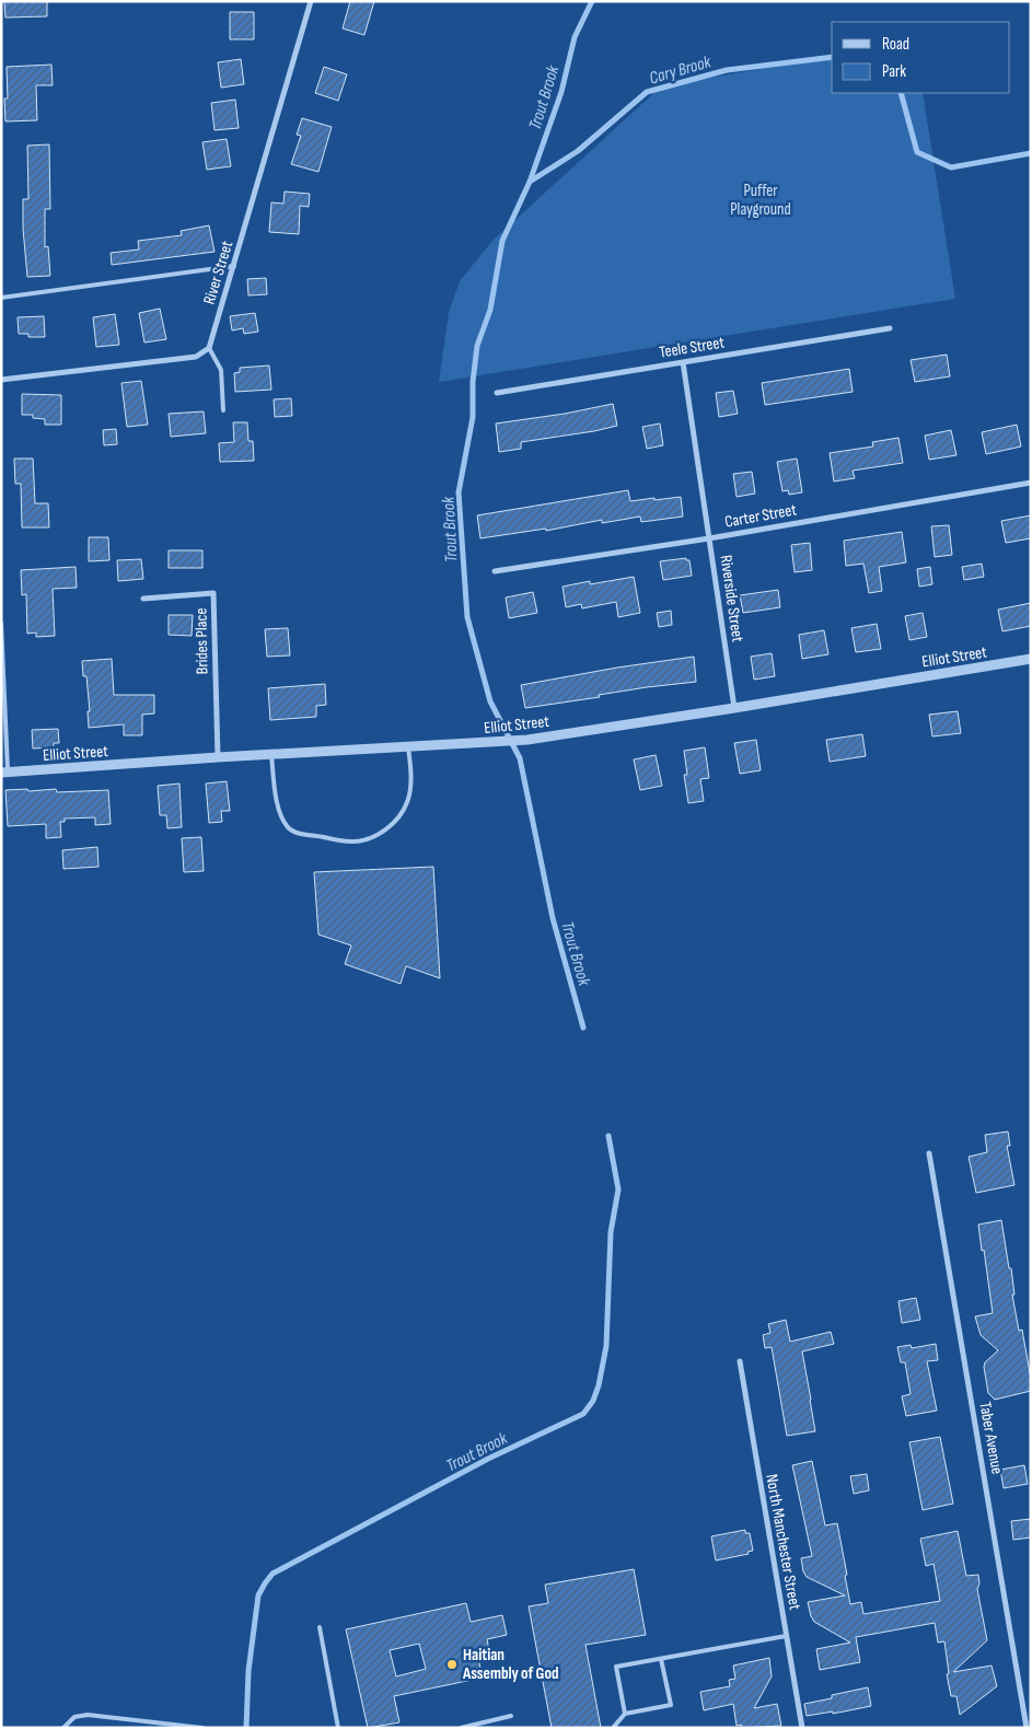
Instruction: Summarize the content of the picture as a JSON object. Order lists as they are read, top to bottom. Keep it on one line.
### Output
{"streets":{"street":["River Street","Teele Street","Carter Street","Riverside Street","Brides Place","Elliot Street","Taber Avenue","North Manchester Street"]},"crossings":[["Teele Street","Riverside Street"],["Carter Street","Riverside Street"],["Riverside Street","Elliot Street"],["Brides Place","Elliot Street"]],"water":["Cary Brook","Trout Brook"],"parks":["Puffer Playground"],"places":["Haitian Assembly of God"],"legend":["Road","Park"]}
